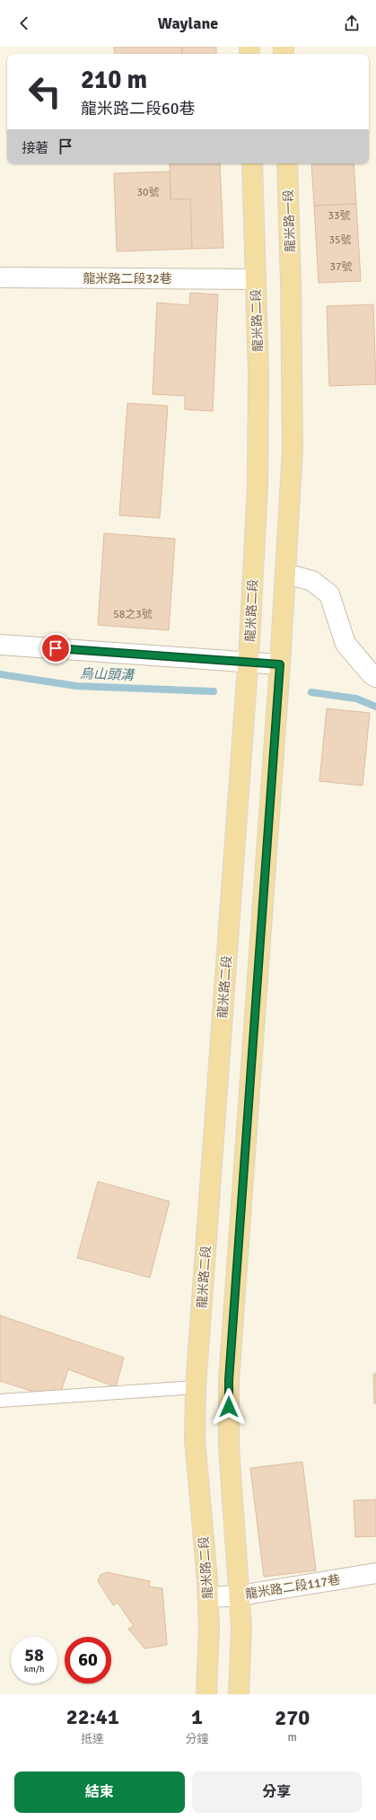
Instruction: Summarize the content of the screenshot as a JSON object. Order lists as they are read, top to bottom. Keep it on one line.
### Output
{"streets":{"main road":["龍米路一段","龍米路二段"],"street":["龍米路二段32巷","龍米路二段117巷"]},"crossings":[["龍米路二段32巷","龍米路二段"],["龍米路二段","龍米路二段117巷"]],"water":["烏山頭溝"],"house_numbers":["30號","33號","35號","37號","58之3號"],"page":{"header":"Waylane","turn":["210 m","龍米路二段60巷"],"then":"接著","speed":"58 km/h","limit":"60","eta":["22:41","抵達","1","分鐘","270","m"],"buttons":["結束","分享"]}}
